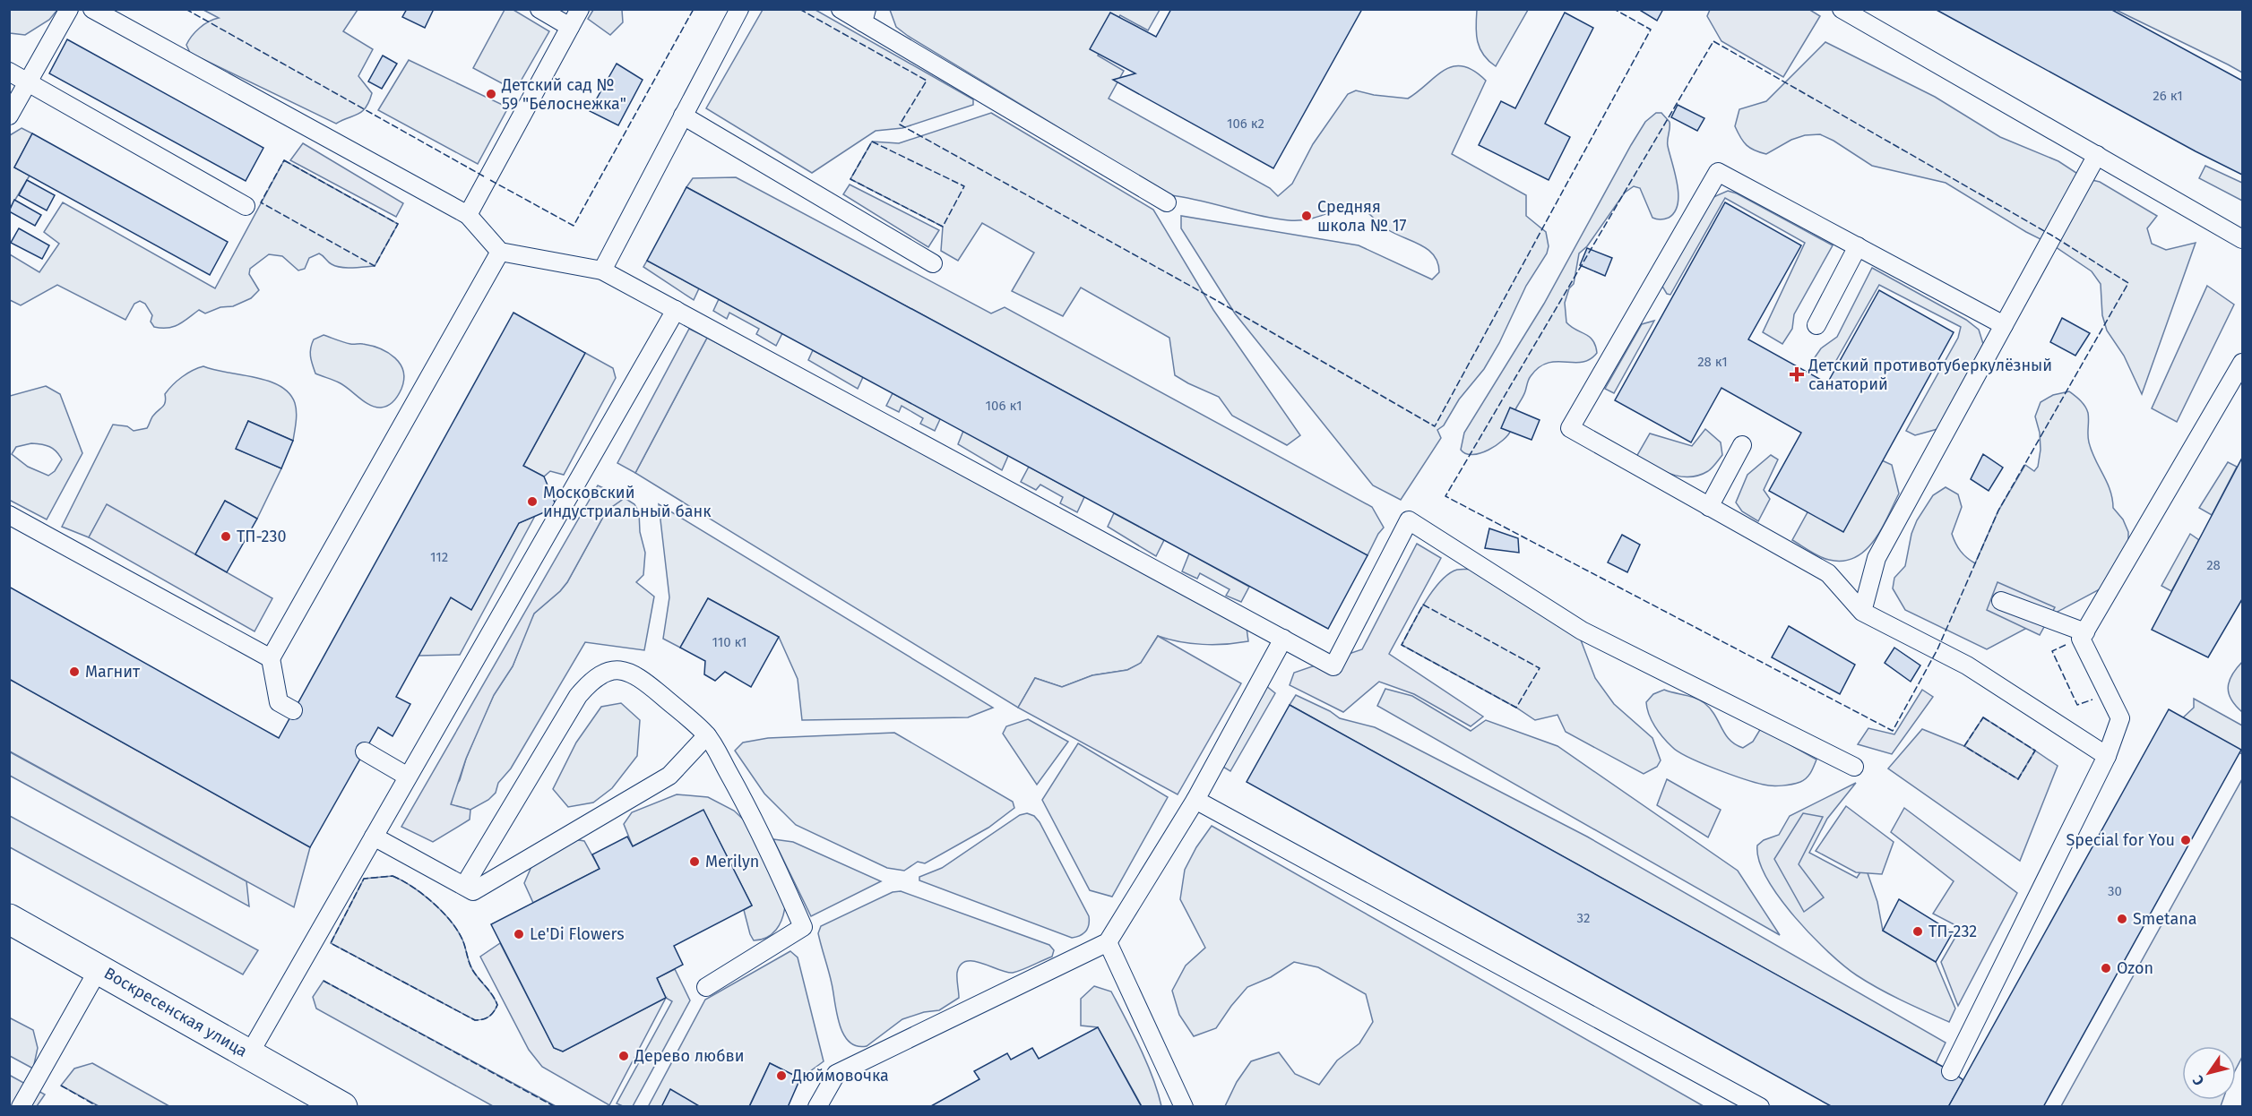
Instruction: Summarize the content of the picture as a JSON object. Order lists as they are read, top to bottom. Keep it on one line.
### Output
{"streets":{"main road":["Воскресенская улица"]},"places":{"other":["Детский сад № 59 \"Белоснежка\"","Средняя школа № 17","Московский индустриальный банк","ТП-230","Магнит","Special for You","Merilyn","Smetana","ТП-232","Le'Di Flowers","Ozon","Дерево любви","Дюймовочка"],"health":["Детский противотуберкулёзный санаторий"]},"house_numbers":["26 к1","106 к2","28 к1","106 к1","112","28","110 к1","30","32"],"north":"bottom left"}
